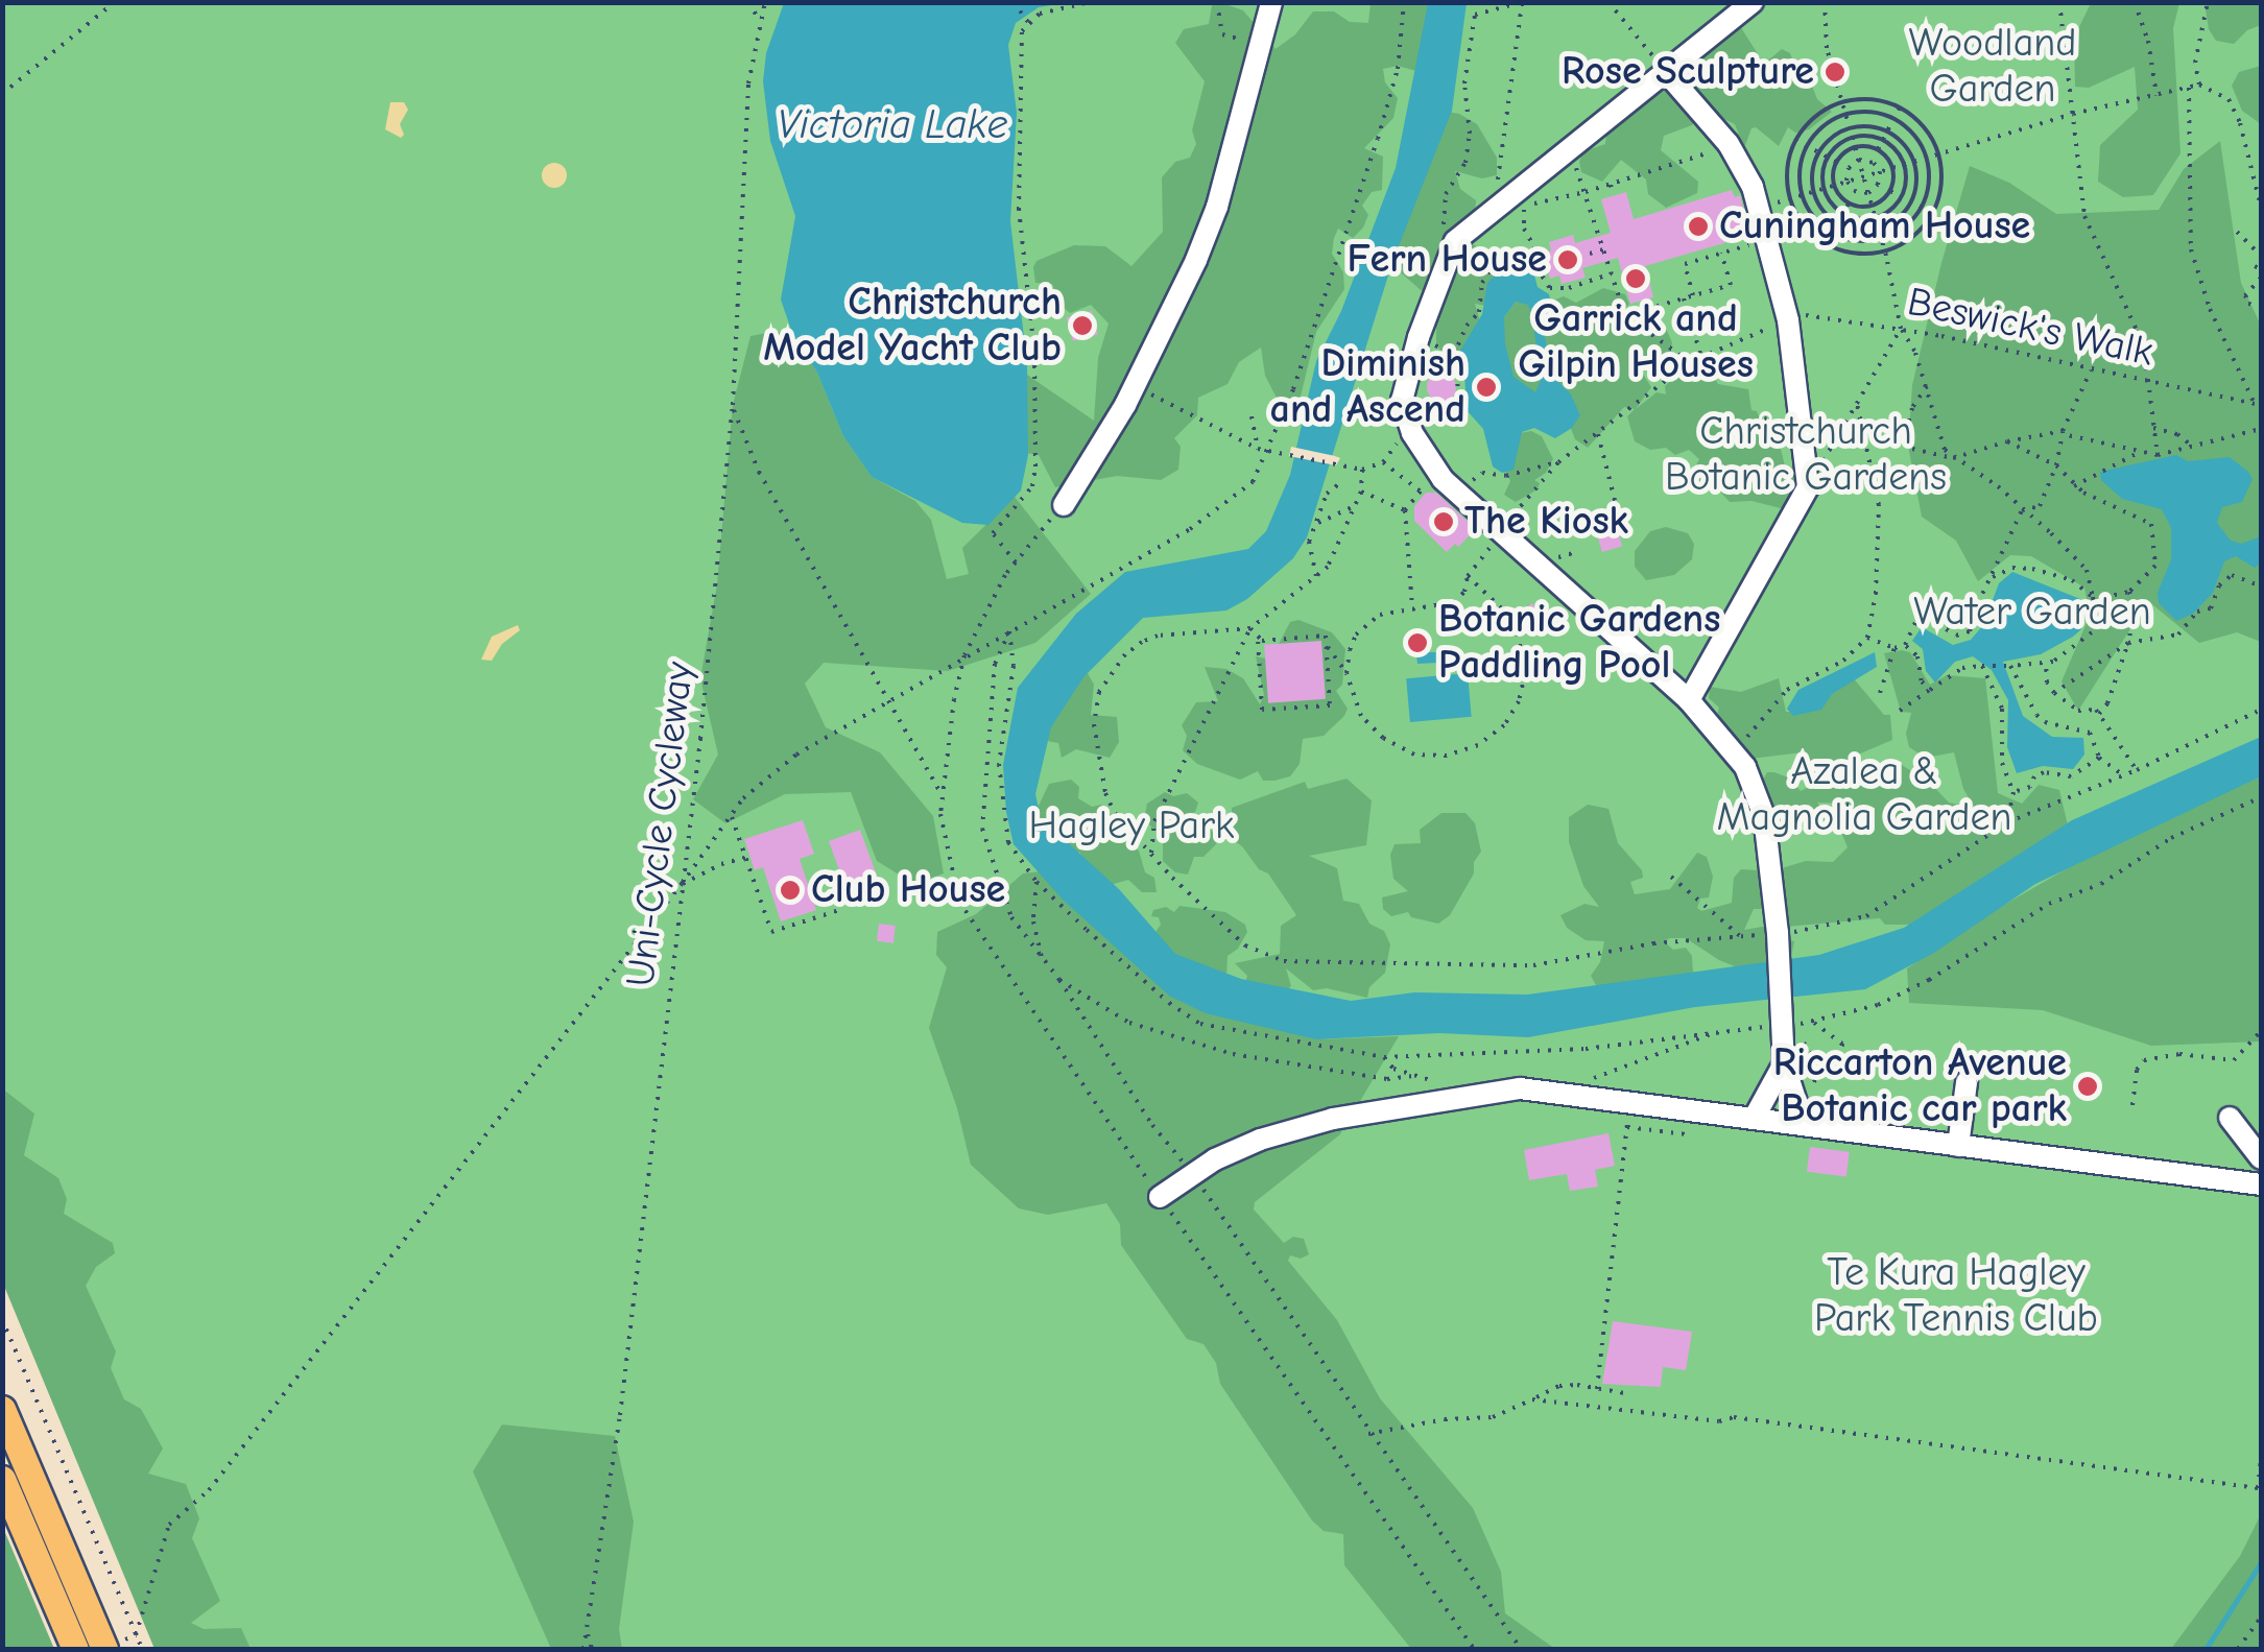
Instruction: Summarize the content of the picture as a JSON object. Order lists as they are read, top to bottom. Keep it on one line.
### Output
{"streets":{"path":["Beswick's Walk","Uni-Cycle Cycleway"]},"water":["Victoria Lake"],"parks":["Woodland Garden","Christchurch Botanic Gardens","Water Garden","Azalea & Magnolia Garden","Hagley Park","Te Kura Hagley Park Tennis Club"],"places":["Rose Sculpture","Cuningham House","Fern House","Garrick and Gilpin Houses","Christchurch Model Yacht Club","Diminish and Ascend","The Kiosk","Botanic Gardens Paddling Pool","Club House","Riccarton Avenue Botanic car park"]}
